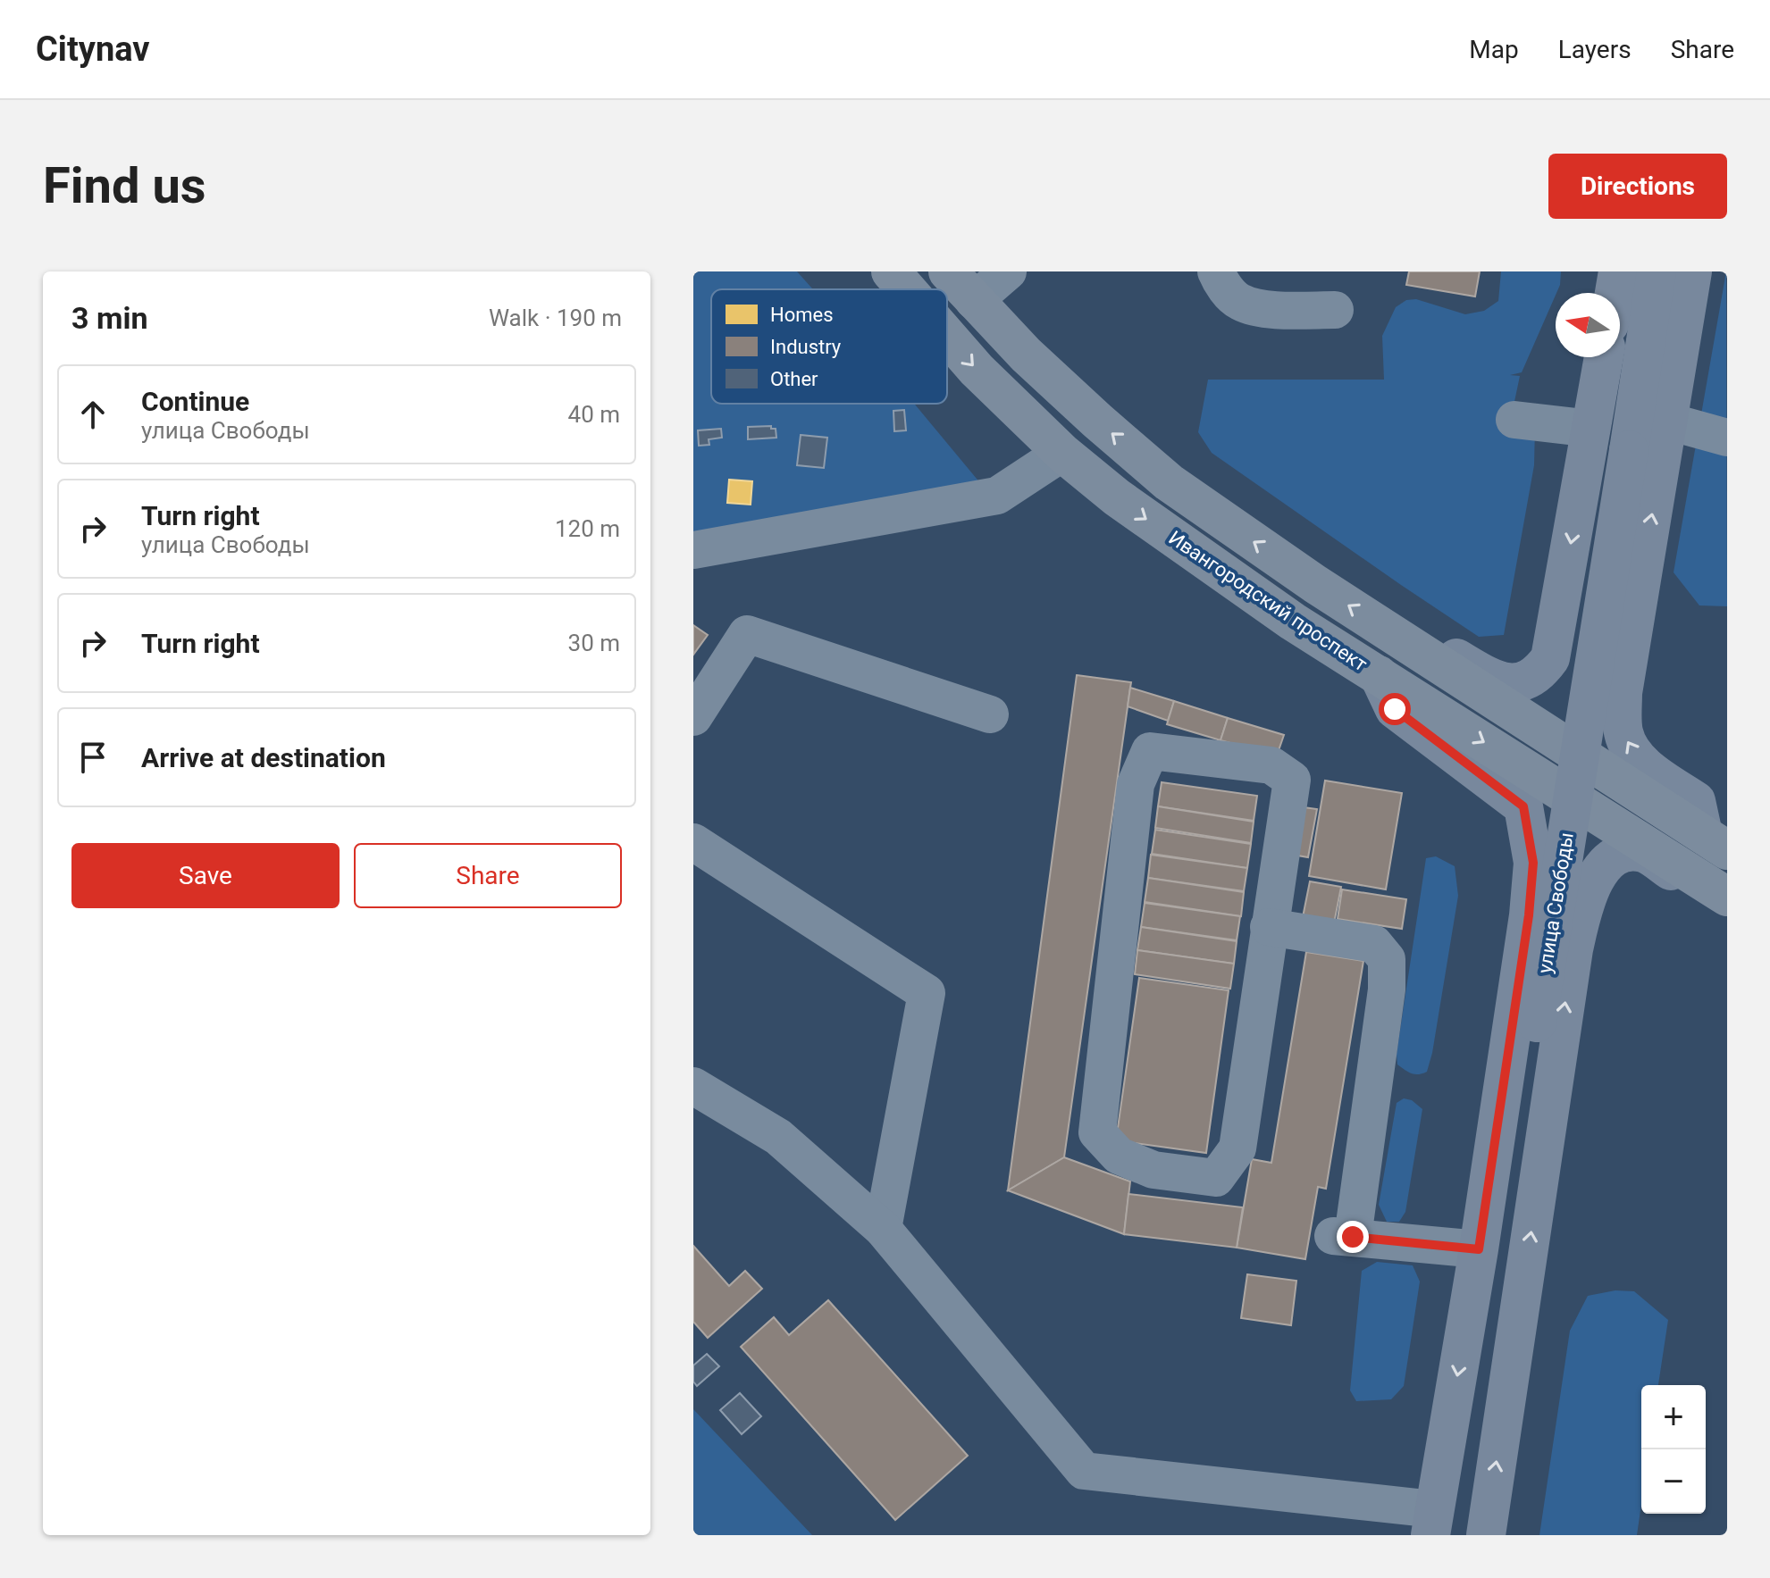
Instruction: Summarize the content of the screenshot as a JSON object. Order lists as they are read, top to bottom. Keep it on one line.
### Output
{"streets":{"highway":["Ивангородский проспект"],"main road":["улица Свободы"]},"crossings":[["Ивангородский проспект","улица Свободы"]],"legend":["Homes","Industry","Other"],"north":"left","page":{"header":"Citynav","nav":["Map","Layers","Share"],"buttons":["Directions",["Save","Share"]],"title":"Find us","heading":["3 min","Walk · 190 m"],"list":[["Continue","улица Свободы","40 m"],["Turn right","улица Свободы","120 m"],["Turn right","30 m"],"Arrive at destination"],"map_buttons":["+","−"]}}
